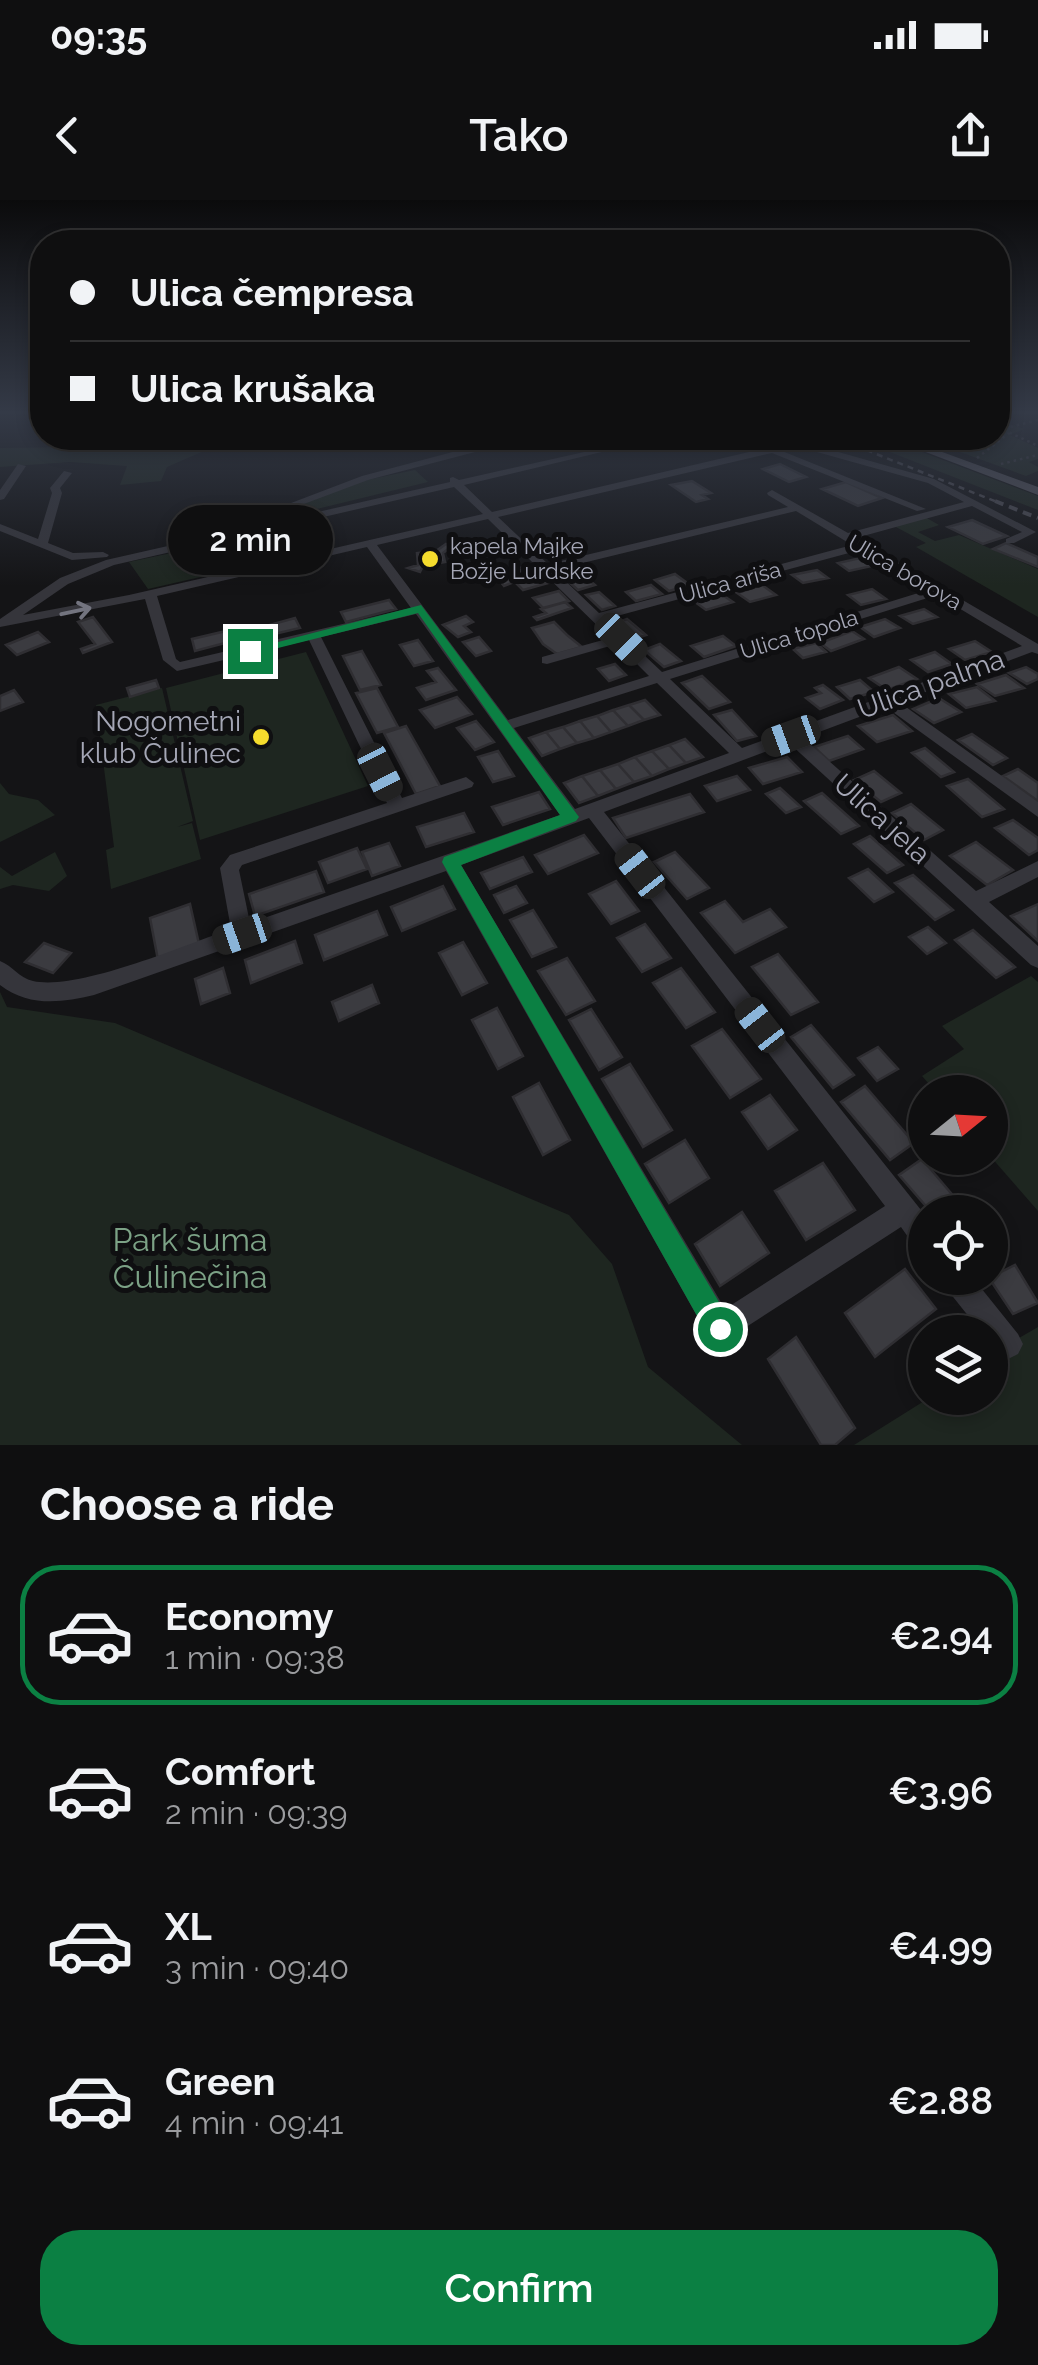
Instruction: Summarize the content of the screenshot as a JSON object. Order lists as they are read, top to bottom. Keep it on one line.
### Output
{"streets":{"street":["Ulica borova","Ulica ariša","Ulica topola","Ulica palma","Ulica jela"]},"crossings":[["Ulica borova","Ulica ariša"],["Ulica borova","Ulica topola"],["Ulica borova","Ulica palma"],["Ulica palma","Ulica jela"]],"parks":["Park šuma Čulinečina"],"places":["kapela Majke Božje Lurdske","Nogometni klub Čulinec"],"north":"right","page":{"status":"09:35","header":"Tako","banner":["Ulica čempresa","Ulica krušaka"],"bubble":"2 min","heading":"Choose a ride","list":[{"name":"Economy","note":"1 min · 09:38","value":"€2.94"},{"name":"Comfort","note":"2 min · 09:39","value":"€3.96"},{"name":"XL","note":"3 min · 09:40","value":"€4.99"},{"name":"Green","note":"4 min · 09:41","value":"€2.88"}],"buttons":"Confirm"}}
